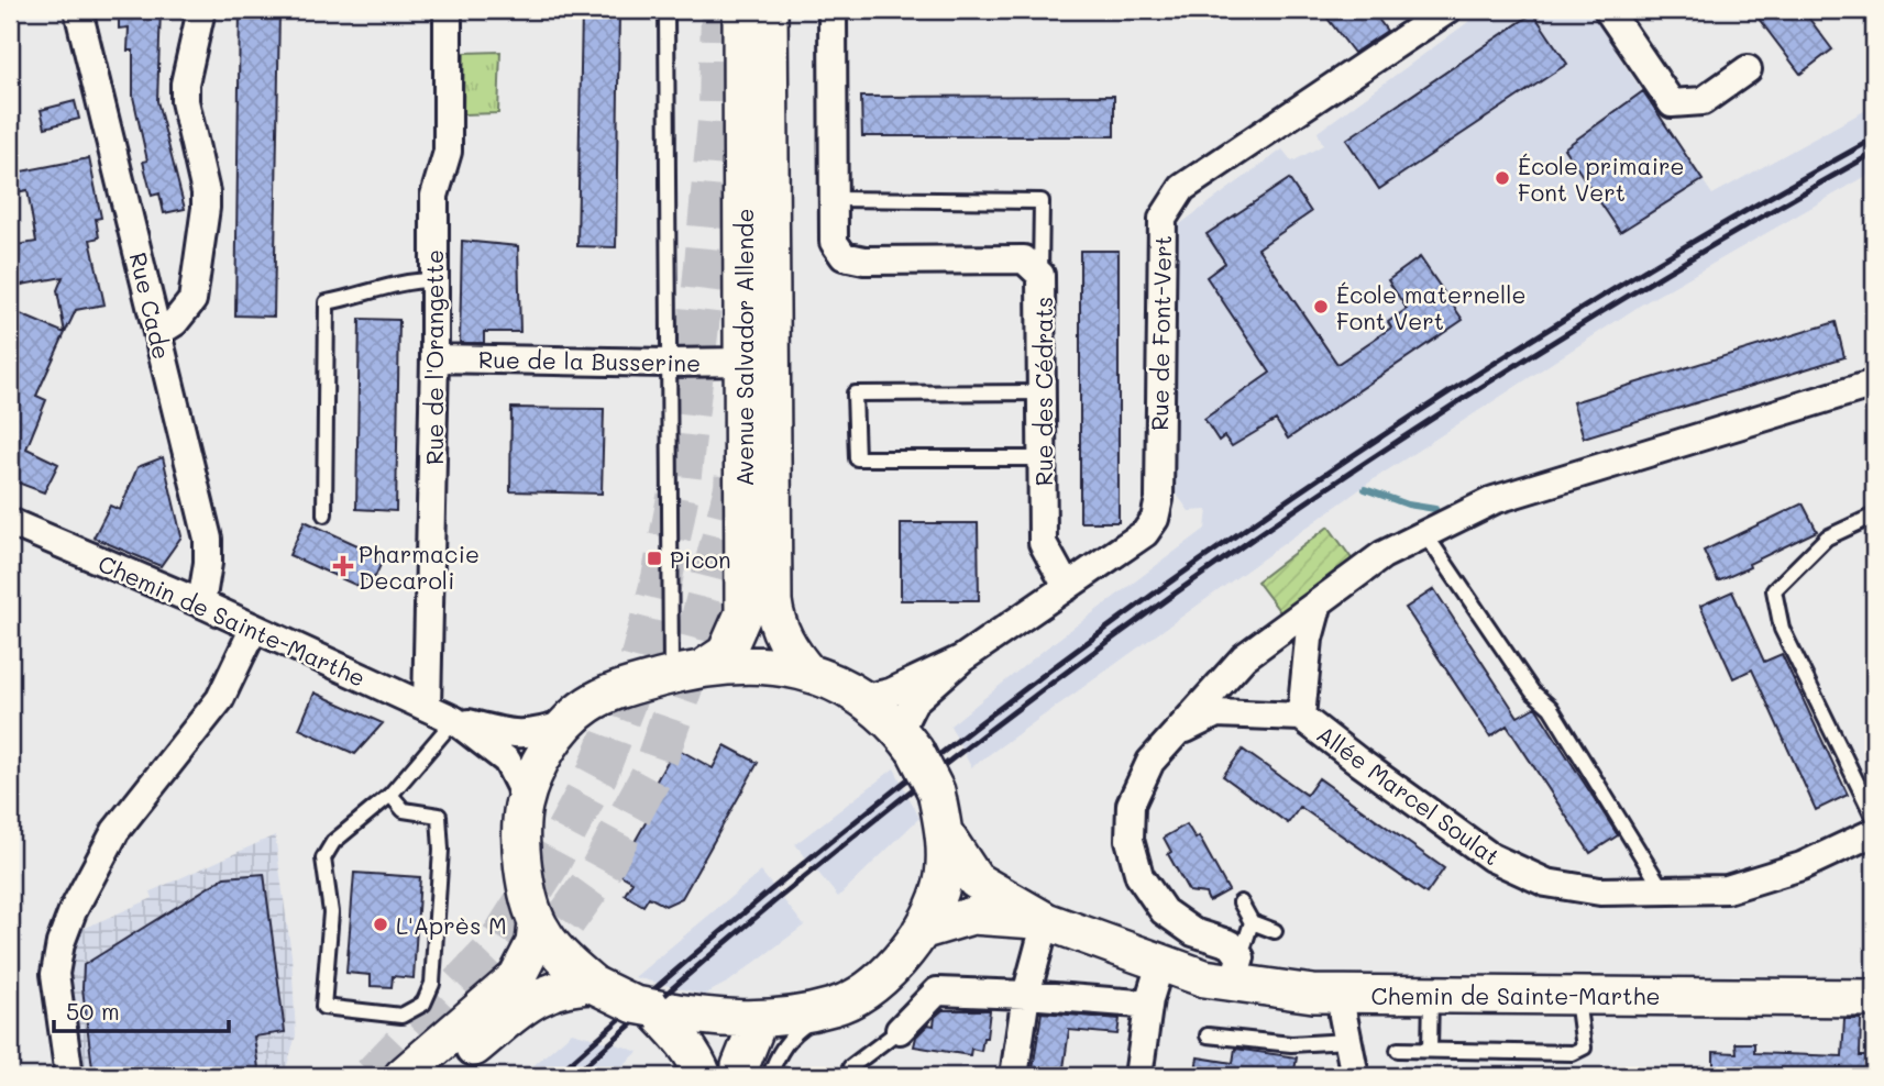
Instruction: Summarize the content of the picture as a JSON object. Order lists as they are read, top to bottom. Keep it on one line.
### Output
{"streets":{"street":["Rue Cade","Rue de Font-Vert","Avenue Salvador Allende","Rue de l'Orangette","Rue de la Busserine","Rue des Cédrats","Chemin de Sainte-Marthe","Allée Marcel Soulat"]},"crossings":[["Rue Cade","Chemin de Sainte-Marthe"],["Rue de Font-Vert","Rue des Cédrats"],["Avenue Salvador Allende","Rue de la Busserine"],["Rue de l'Orangette","Rue de la Busserine"],["Rue de l'Orangette","Chemin de Sainte-Marthe"],["Chemin de Sainte-Marthe","Allée Marcel Soulat"]],"places":{"other":["École primaire Font Vert","École maternelle Font Vert","L'Après M"],"transit":["Picon"],"health":["Pharmacie Decaroli"]},"scale_bar":"50 m"}
